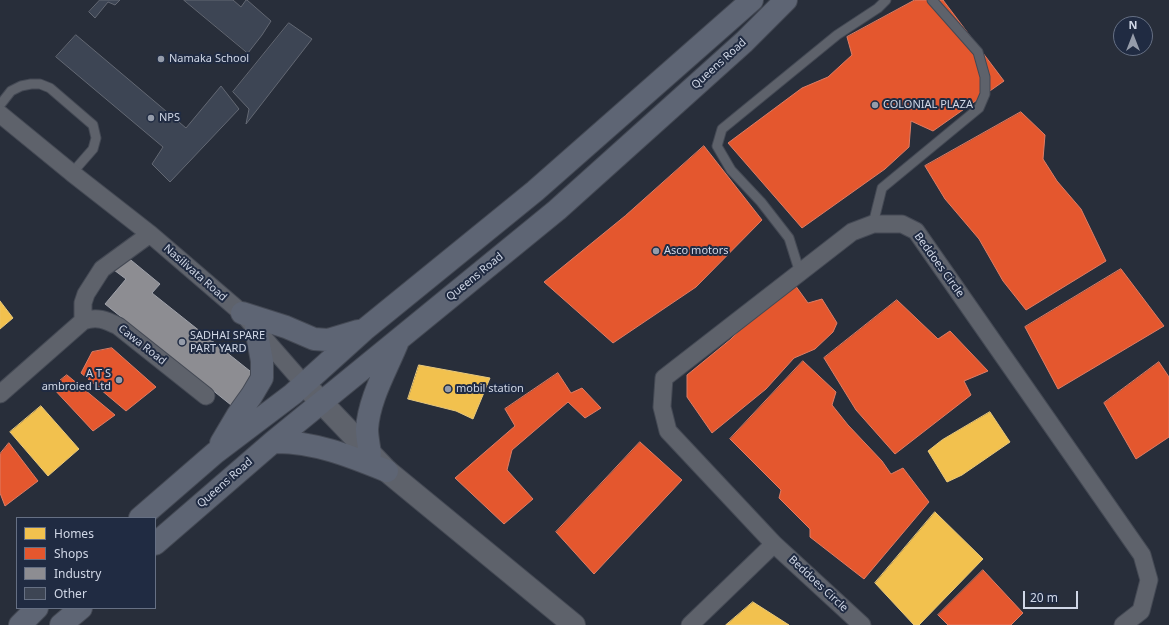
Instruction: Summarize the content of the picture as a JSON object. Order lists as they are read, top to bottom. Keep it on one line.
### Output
{"streets":{"main road":["Queens Road","Nasilivata Road"],"street":["Beddoes Circle","Cawa Road"]},"crossings":[["Queens Road","Nasilivata Road"]],"places":["Namaka School","COLONIAL PLAZA","NPS","Asco motors","SADHAI SPARE PART YARD","A T S ambroied Ltd","mobil station"],"legend":["Homes","Shops","Industry","Other"],"scale_bar":"20 m","north":"top"}
